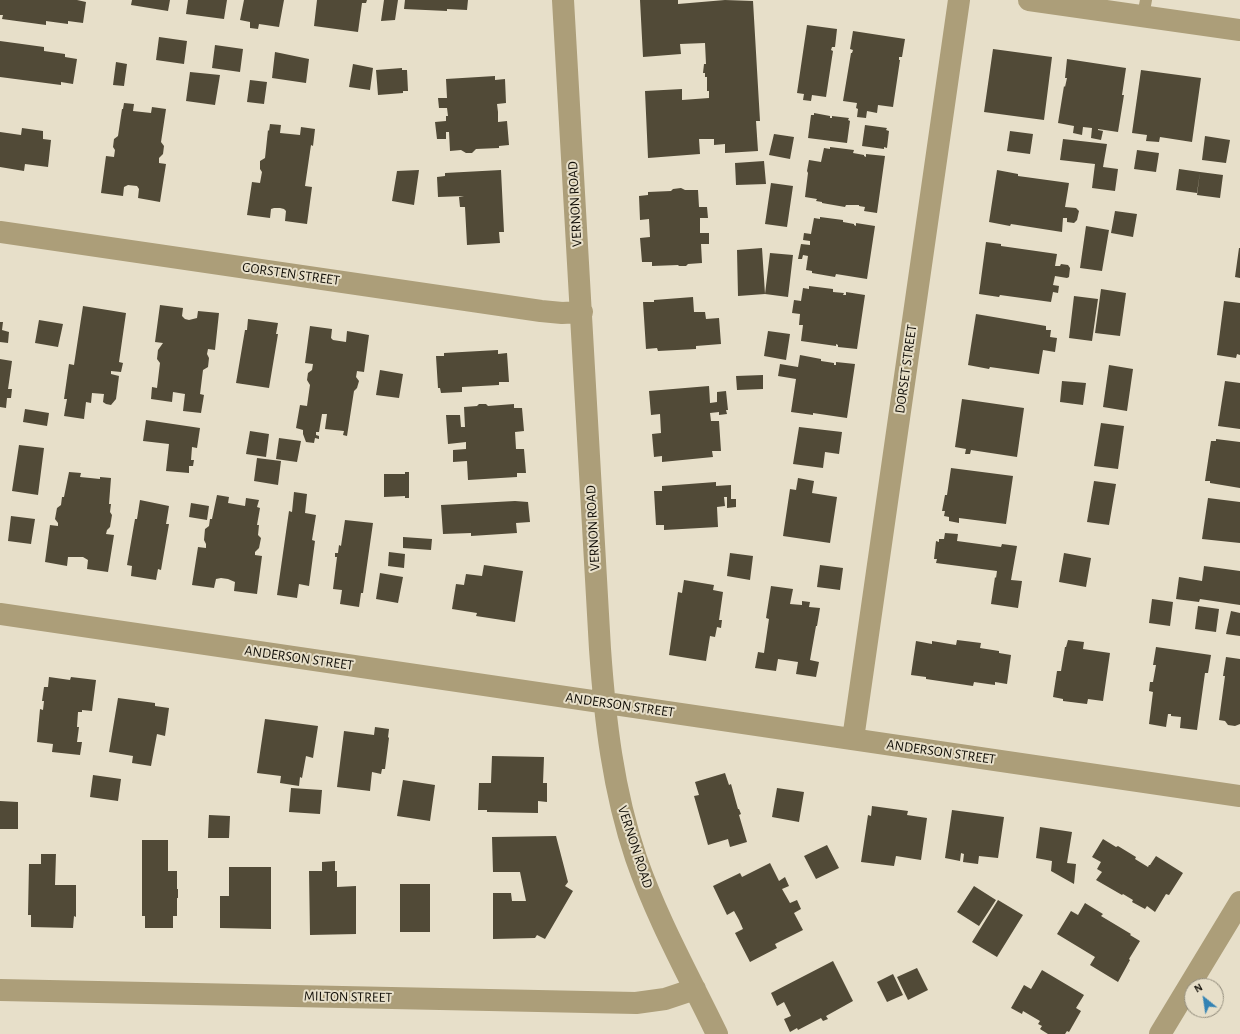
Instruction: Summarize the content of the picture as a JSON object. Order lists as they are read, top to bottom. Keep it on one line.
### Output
{"streets":{"street":["VERNON ROAD","GORSTEN STREET","DORSET STREET","ANDERSON STREET","MILTON STREET"]},"crossings":[["VERNON ROAD","GORSTEN STREET"],["VERNON ROAD","ANDERSON STREET"],["VERNON ROAD","MILTON STREET"],["DORSET STREET","ANDERSON STREET"]],"north":"top left"}
